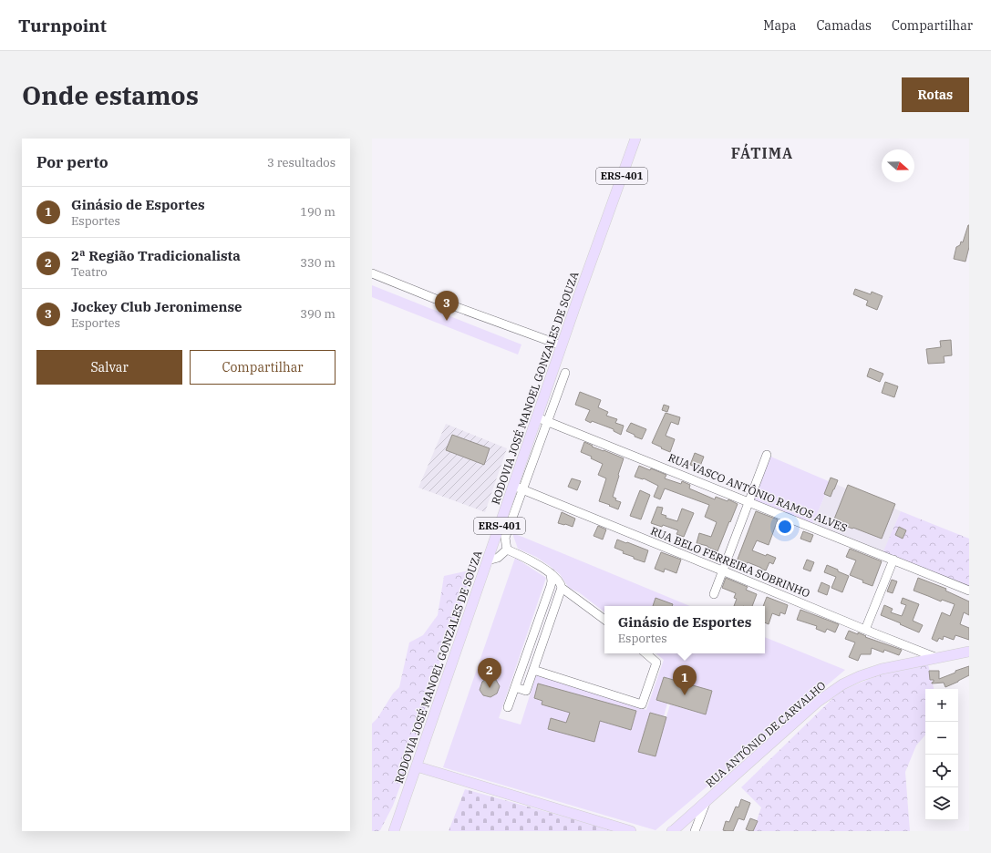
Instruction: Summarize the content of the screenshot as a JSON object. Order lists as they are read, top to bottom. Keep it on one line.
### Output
{"streets":{"main road":["ERS-401","RODOVIA JOSÉ MANOEL GONZALES DE SOUZA","RUA ANTÔNIO DE CARVALHO"],"street":["RUA VASCO ANTÔNIO RAMOS ALVES","RUA BELO FERREIRA SOBRINHO"]},"crossings":[["RODOVIA JOSÉ MANOEL GONZALES DE SOUZA","RUA VASCO ANTÔNIO RAMOS ALVES"],["RODOVIA JOSÉ MANOEL GONZALES DE SOUZA","RUA BELO FERREIRA SOBRINHO"],["RUA BELO FERREIRA SOBRINHO","RUA ANTÔNIO DE CARVALHO"]],"districts":["FÁTIMA"],"north":"right","page":{"header":"Turnpoint","nav":["Mapa","Camadas","Compartilhar"],"buttons":["Rotas",["Salvar","Compartilhar"]],"title":"Onde estamos","heading":["Por perto","3 resultados"],"list":[{"mark":"1","name":"Ginásio de Esportes","note":"Esportes","value":"190 m"},{"mark":"2","name":"2ª Região Tradicionalista","note":"Teatro","value":"330 m"},{"mark":"3","name":"Jockey Club Jeronimense","note":"Esportes","value":"390 m"}],"pins":["3","2","1"],"popup":["Ginásio de Esportes","Esportes"],"map_buttons":["+","−"]}}
